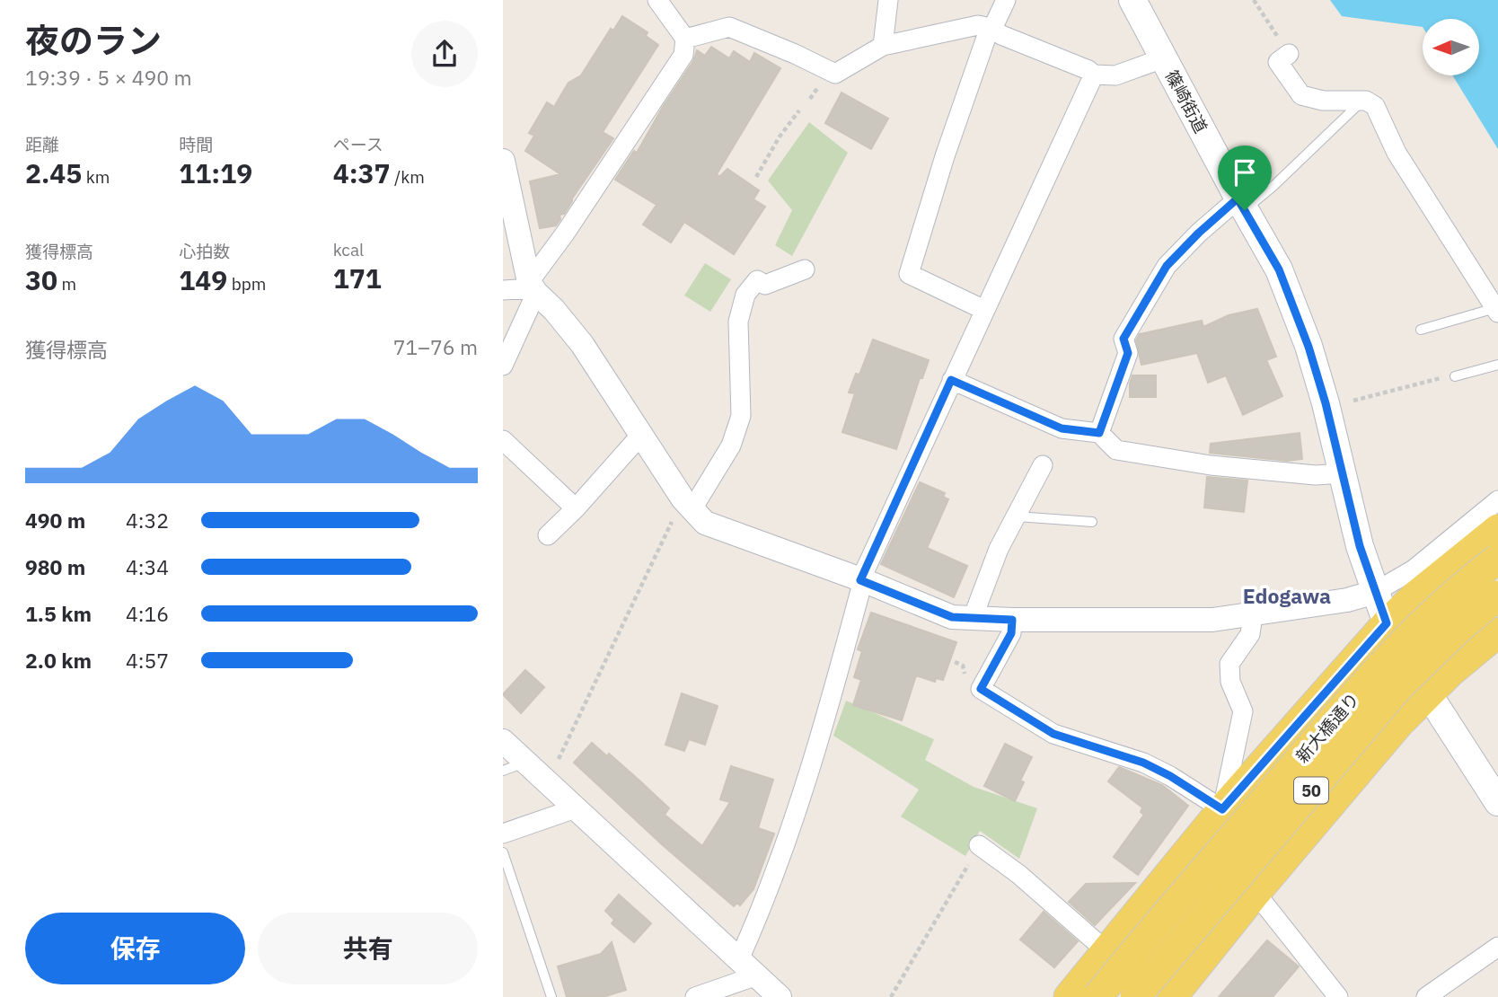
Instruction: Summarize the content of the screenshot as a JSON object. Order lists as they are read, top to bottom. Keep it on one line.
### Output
{"streets":{"main road":["篠崎街道","新大橋通り","50"]},"crossings":[["篠崎街道","50"]],"districts":["Edogawa"],"north":"left","page":{"heading":["夜のラン","19:39 · 5 × 490 m"],"stats":[["距離","2.45 km"],["時間","11:19"],["ペース","4:37 /km"],["獲得標高","30 m"],["心拍数","149 bpm"],["kcal","171"]],"chart":["獲得標高","71–76 m"],"list":[{"name":"490 m","note":"4:32"},{"name":"980 m","note":"4:34"},{"name":"1.5 km","note":"4:16"},{"name":"2.0 km","note":"4:57"}],"buttons":["保存","共有"]}}
